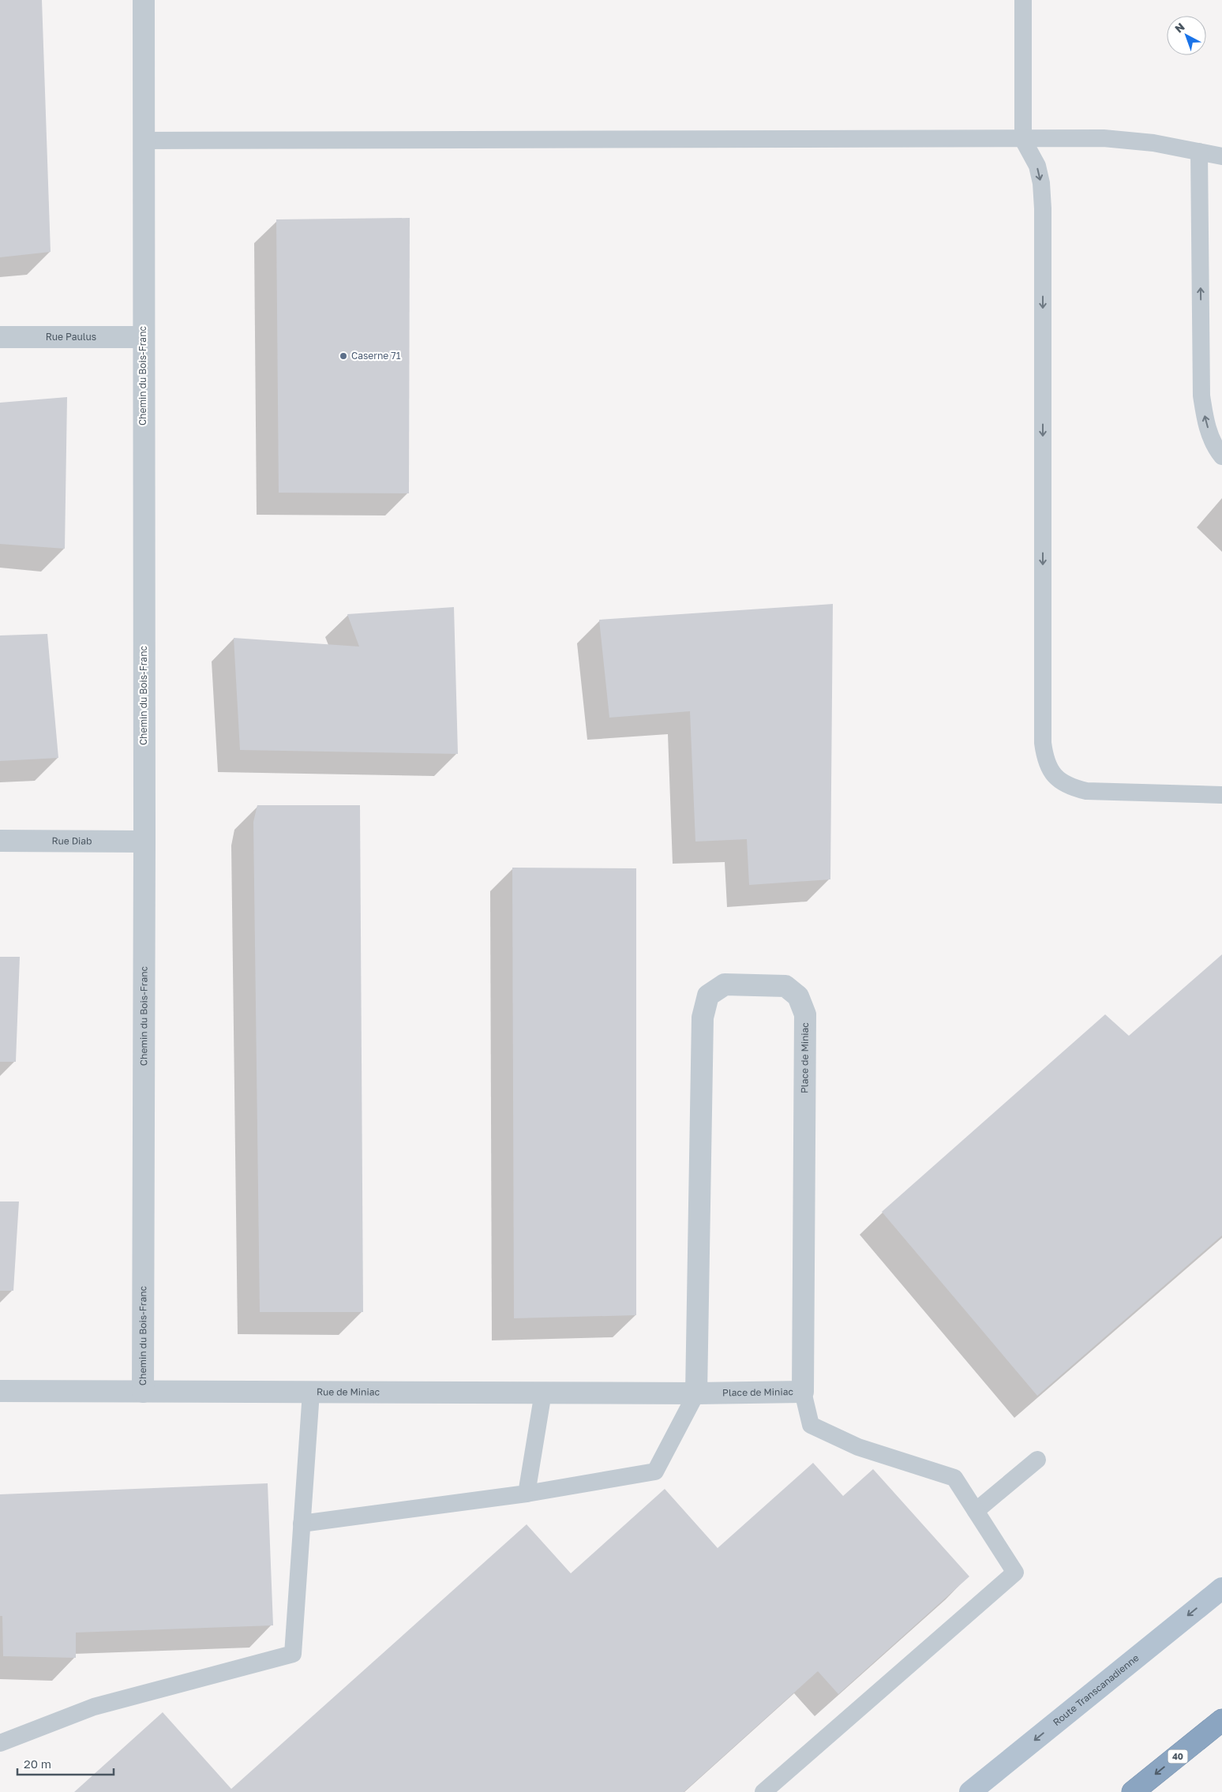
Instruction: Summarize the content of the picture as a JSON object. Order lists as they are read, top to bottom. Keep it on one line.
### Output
{"streets":{"highway":["40"],"main road":["Route Transcanadienne"],"street":["Rue Paulus","Chemin du Bois-Franc","Rue Diab","Place de Miniac","Rue de Miniac"]},"crossings":[["Rue Paulus","Chemin du Bois-Franc"],["Chemin du Bois-Franc","Rue Diab"],["Chemin du Bois-Franc","Rue de Miniac"],["Place de Miniac","Rue de Miniac"]],"one_way":["Route Transcanadienne"],"places":["Caserne 71"],"scale_bar":"20 m","north":"top left"}
